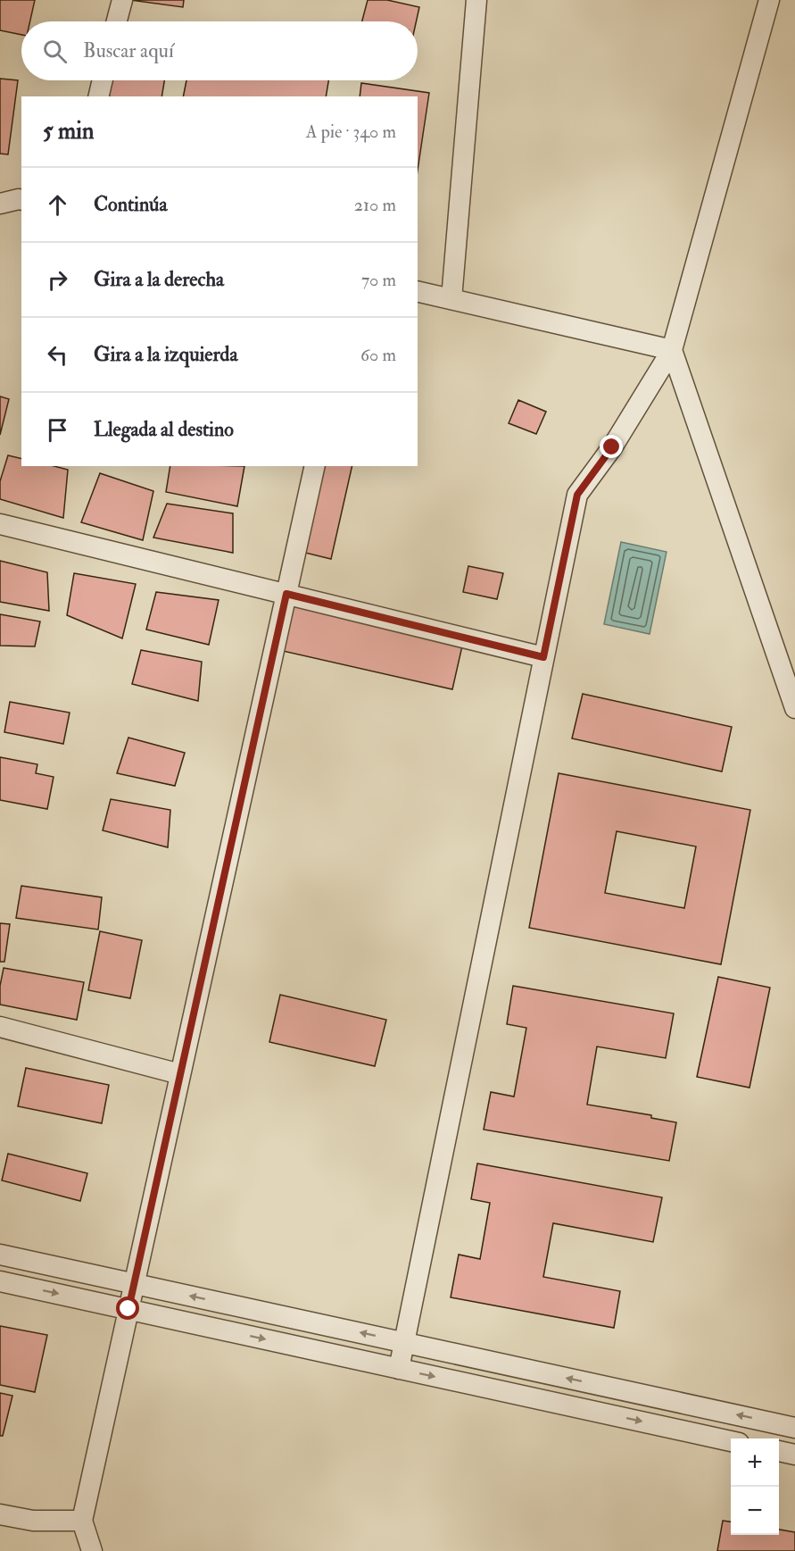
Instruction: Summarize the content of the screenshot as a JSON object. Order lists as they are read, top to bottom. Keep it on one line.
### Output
{"page":{"search":"Buscar aquí","heading":["5 min","A pie · 340 m"],"list":[["Continúa","210 m"],["Gira a la derecha","70 m"],["Gira a la izquierda","60 m"],"Llegada al destino"],"map_buttons":["+","−"]}}
